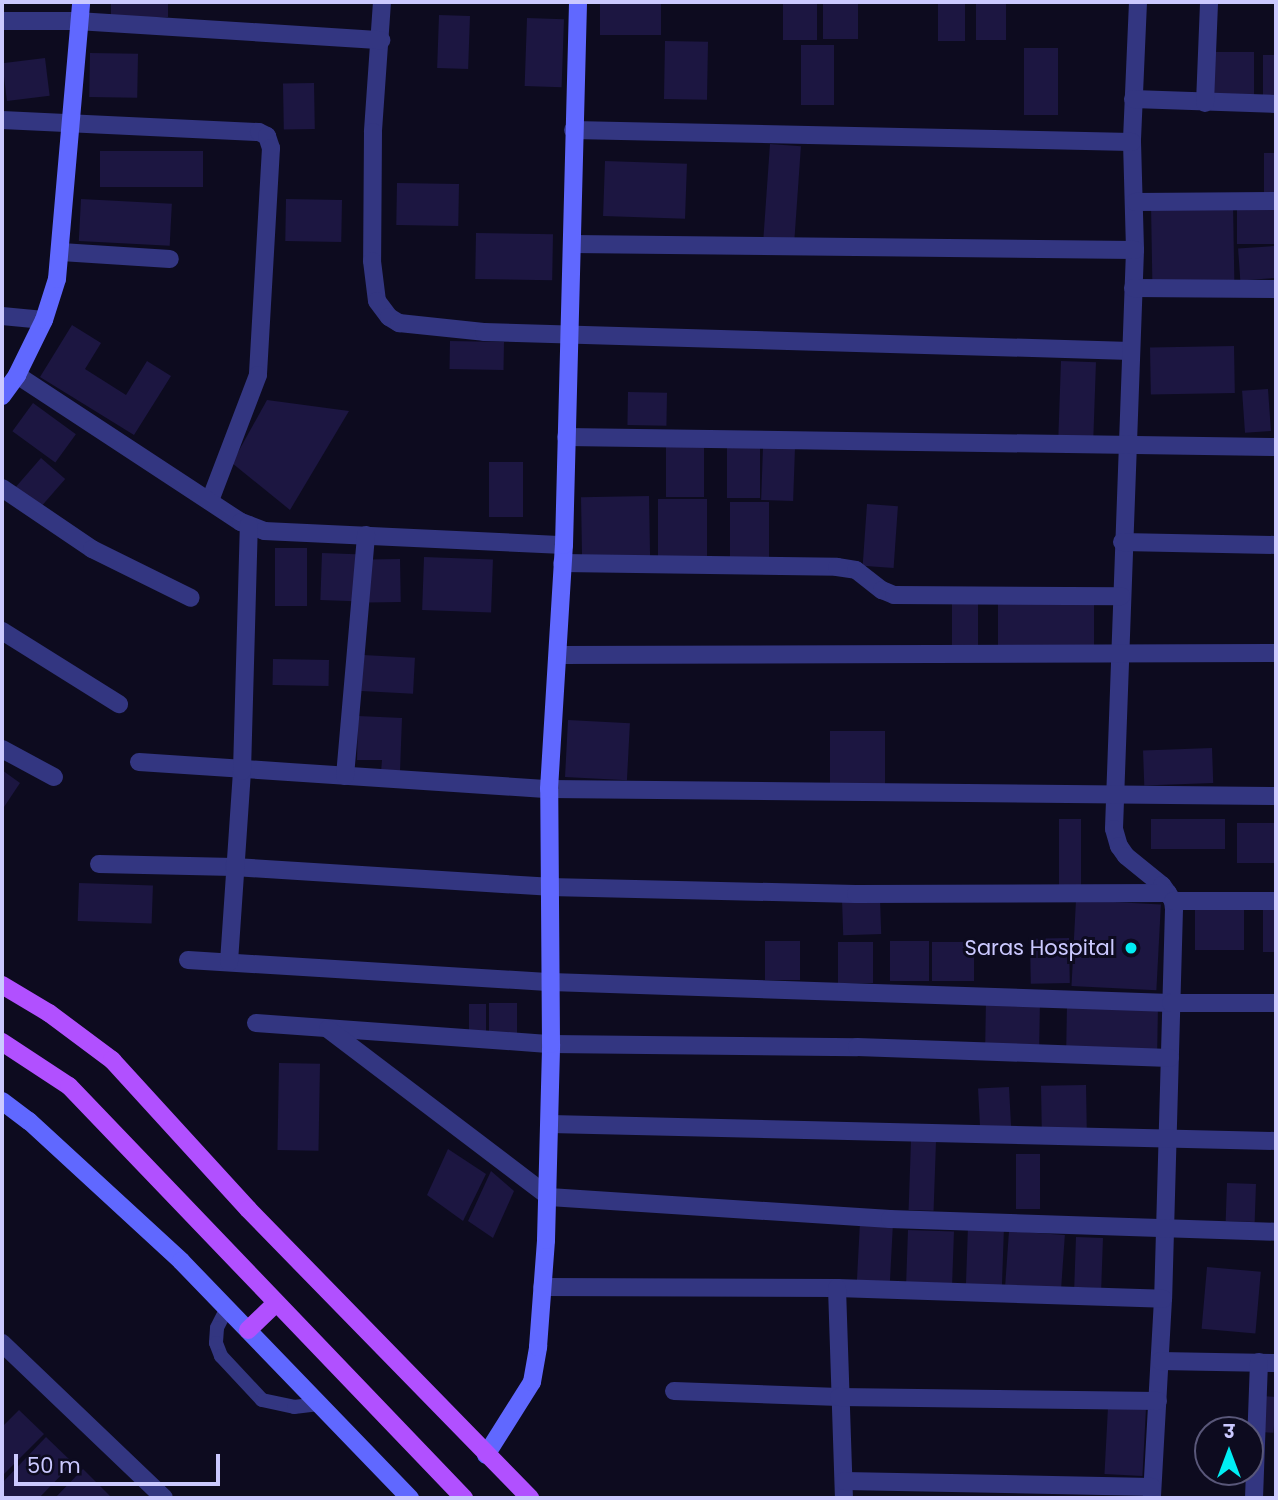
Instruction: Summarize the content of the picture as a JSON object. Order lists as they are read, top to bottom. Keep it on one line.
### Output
{"places":["Saras Hospital"],"scale_bar":"50 m","north":"top"}
